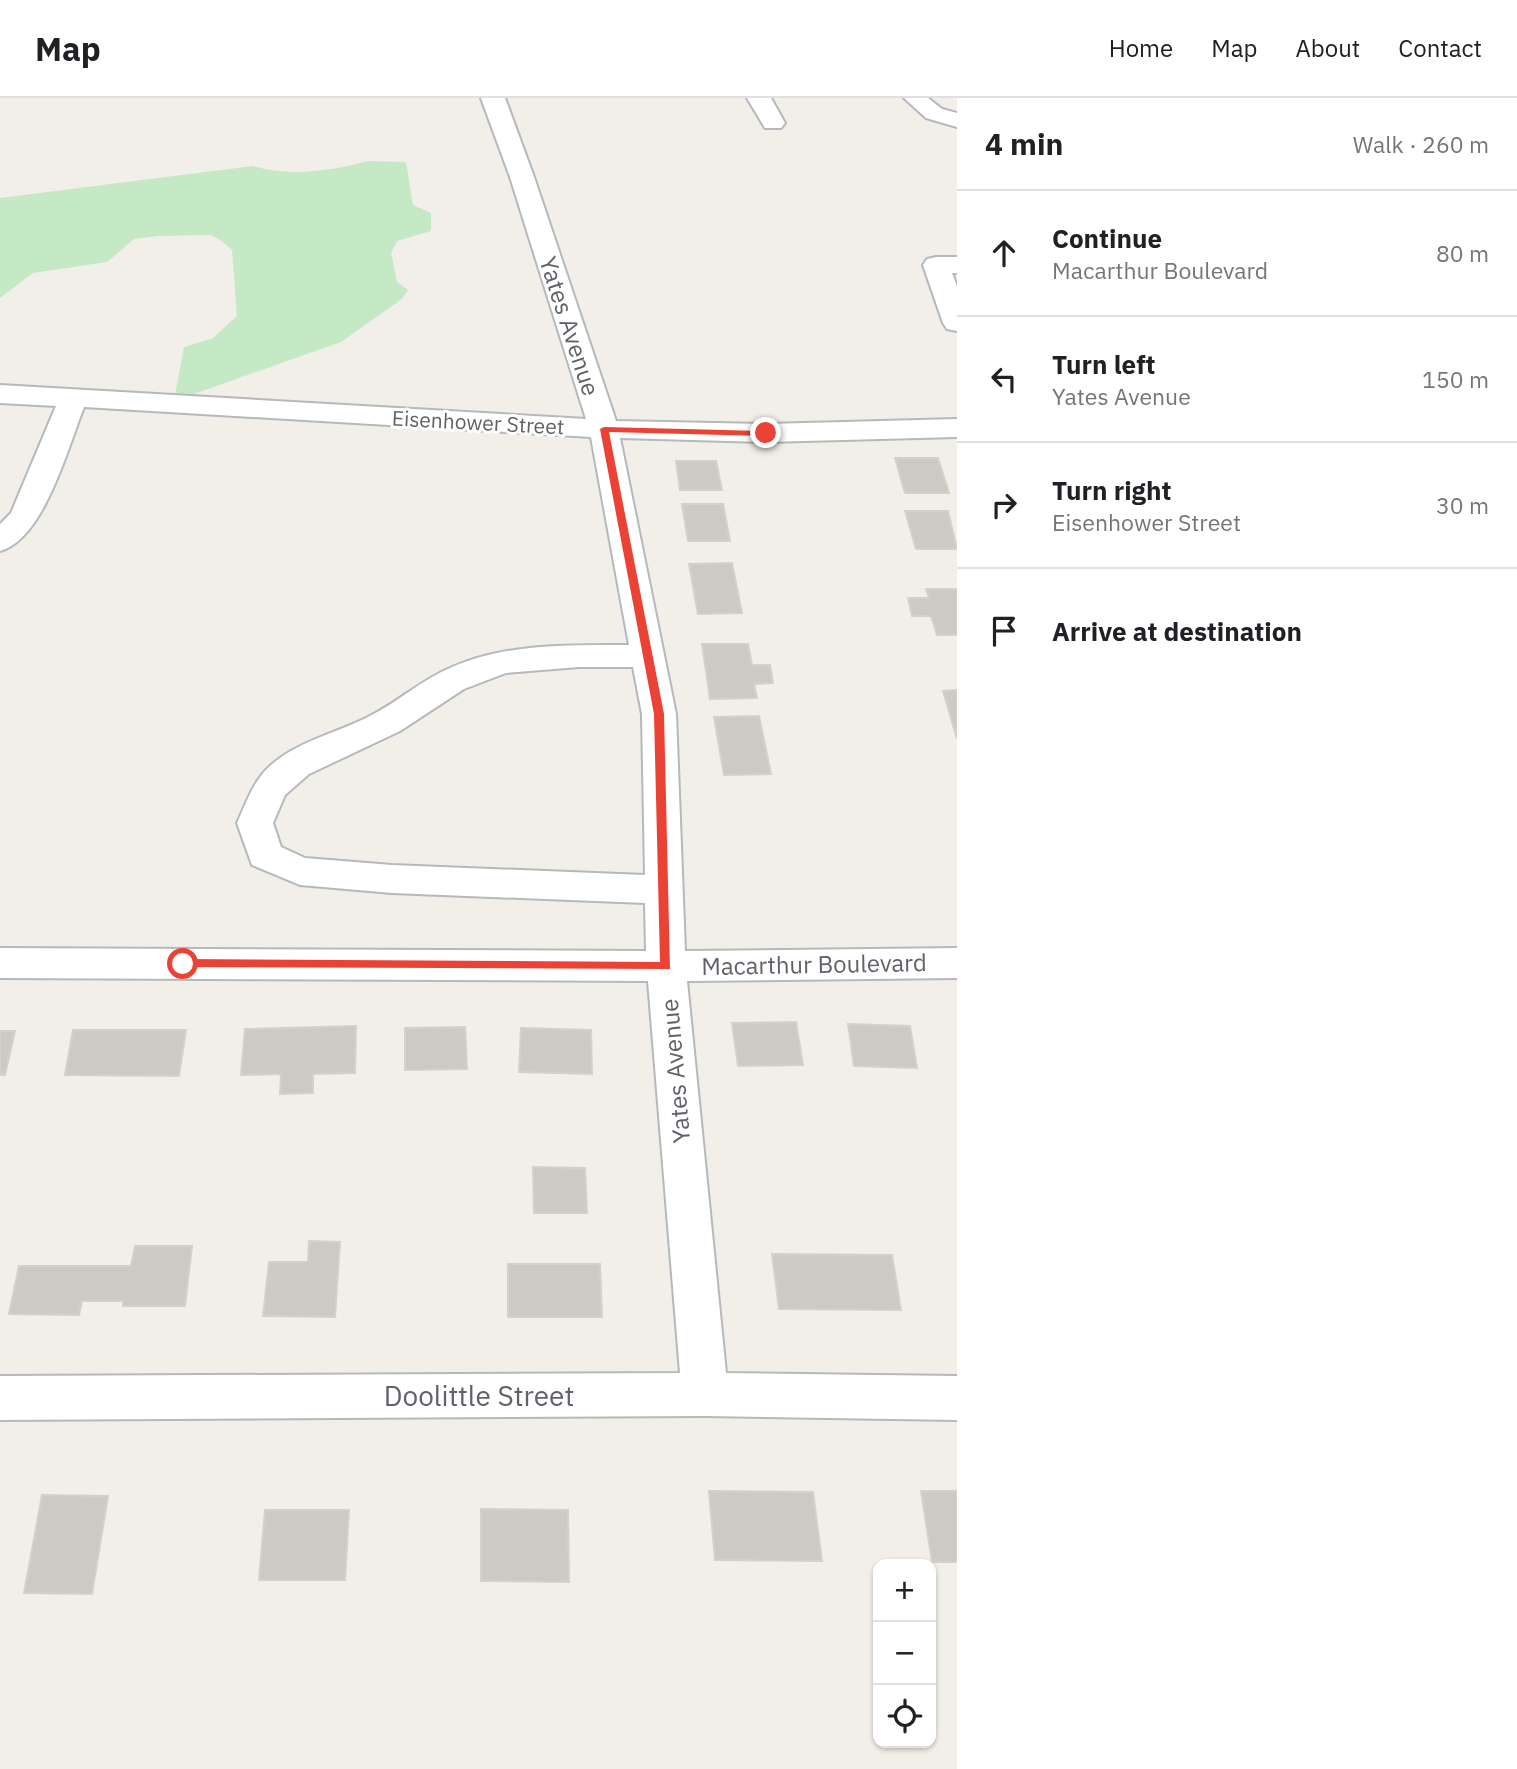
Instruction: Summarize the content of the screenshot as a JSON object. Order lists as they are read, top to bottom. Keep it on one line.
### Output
{"streets":{"street":["Yates Avenue","Eisenhower Street","Macarthur Boulevard","Doolittle Street"]},"crossings":[["Yates Avenue","Eisenhower Street"],["Yates Avenue","Macarthur Boulevard"],["Yates Avenue","Doolittle Street"]],"page":{"header":"Map","nav":["Home","Map","About","Contact"],"heading":["4 min","Walk · 260 m"],"list":[["Continue","Macarthur Boulevard","80 m"],["Turn left","Yates Avenue","150 m"],["Turn right","Eisenhower Street","30 m"],"Arrive at destination"],"map_buttons":["+","−"]}}
